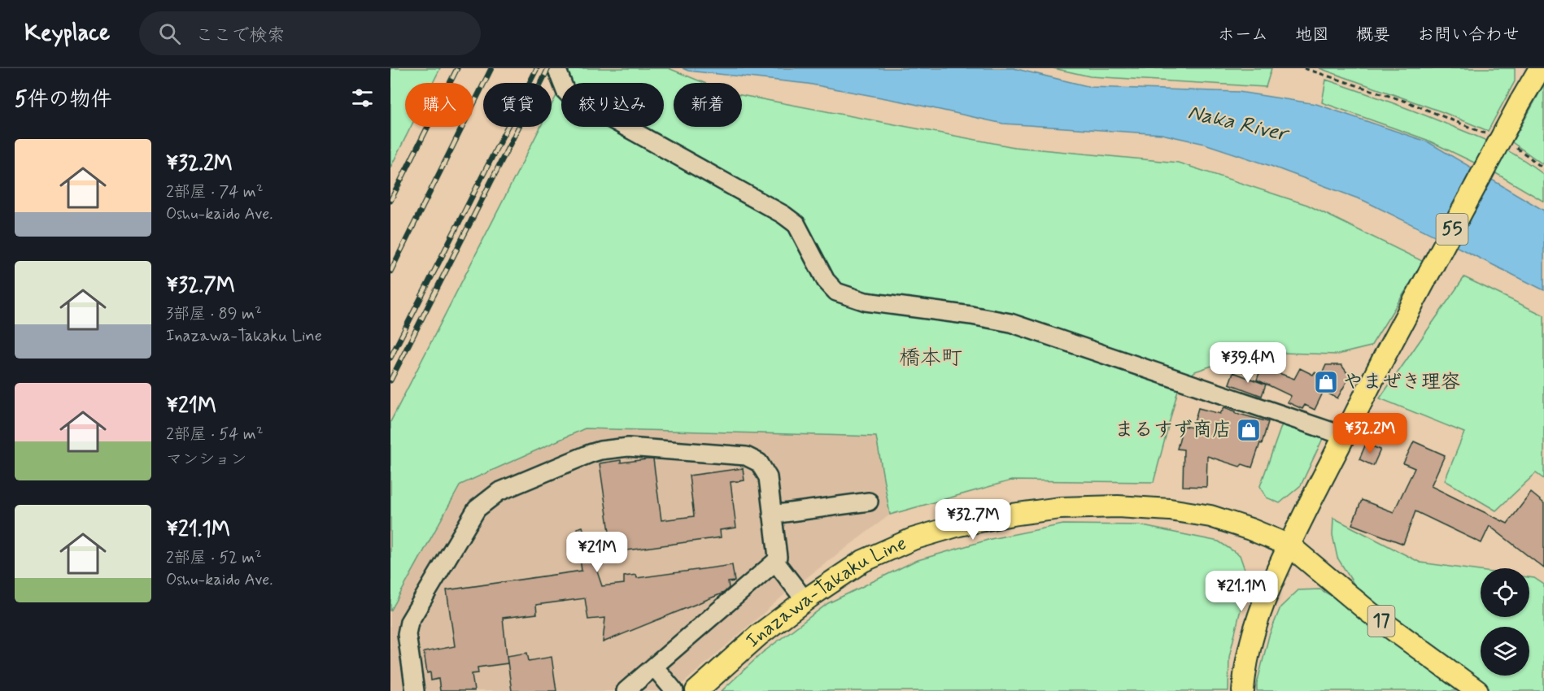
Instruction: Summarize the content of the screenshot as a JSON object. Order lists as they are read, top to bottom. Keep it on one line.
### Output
{"streets":{"main road":["55","Inazawa-Takaku Line","17"]},"crossings":[["55","Inazawa-Takaku Line"],["55","17"],["Inazawa-Takaku Line","17"]],"districts":["橋本町"],"water":["Naka River"],"places":{"shop":["やまぜき理容","まるすず商店"]},"page":{"header":"Keyplace","search":"ここで検索","nav":["ホーム","地図","概要","お問い合わせ"],"heading":"5件の物件","chip":["購入","賃貸","絞り込み","新着"],"list":[{"name":"¥32.2M","note":"2部屋 · 74 m² · Oshu-kaido Ave."},{"name":"¥32.7M","note":"3部屋 · 89 m² · Inazawa-Takaku Line"},{"name":"¥21M","note":"2部屋 · 54 m² · マンション"},{"name":"¥21.1M","note":"2部屋 · 52 m² · Oshu-kaido Ave."}],"price":["¥39.4M","¥32.2M","¥32.7M","¥21M","¥21.1M"]}}
